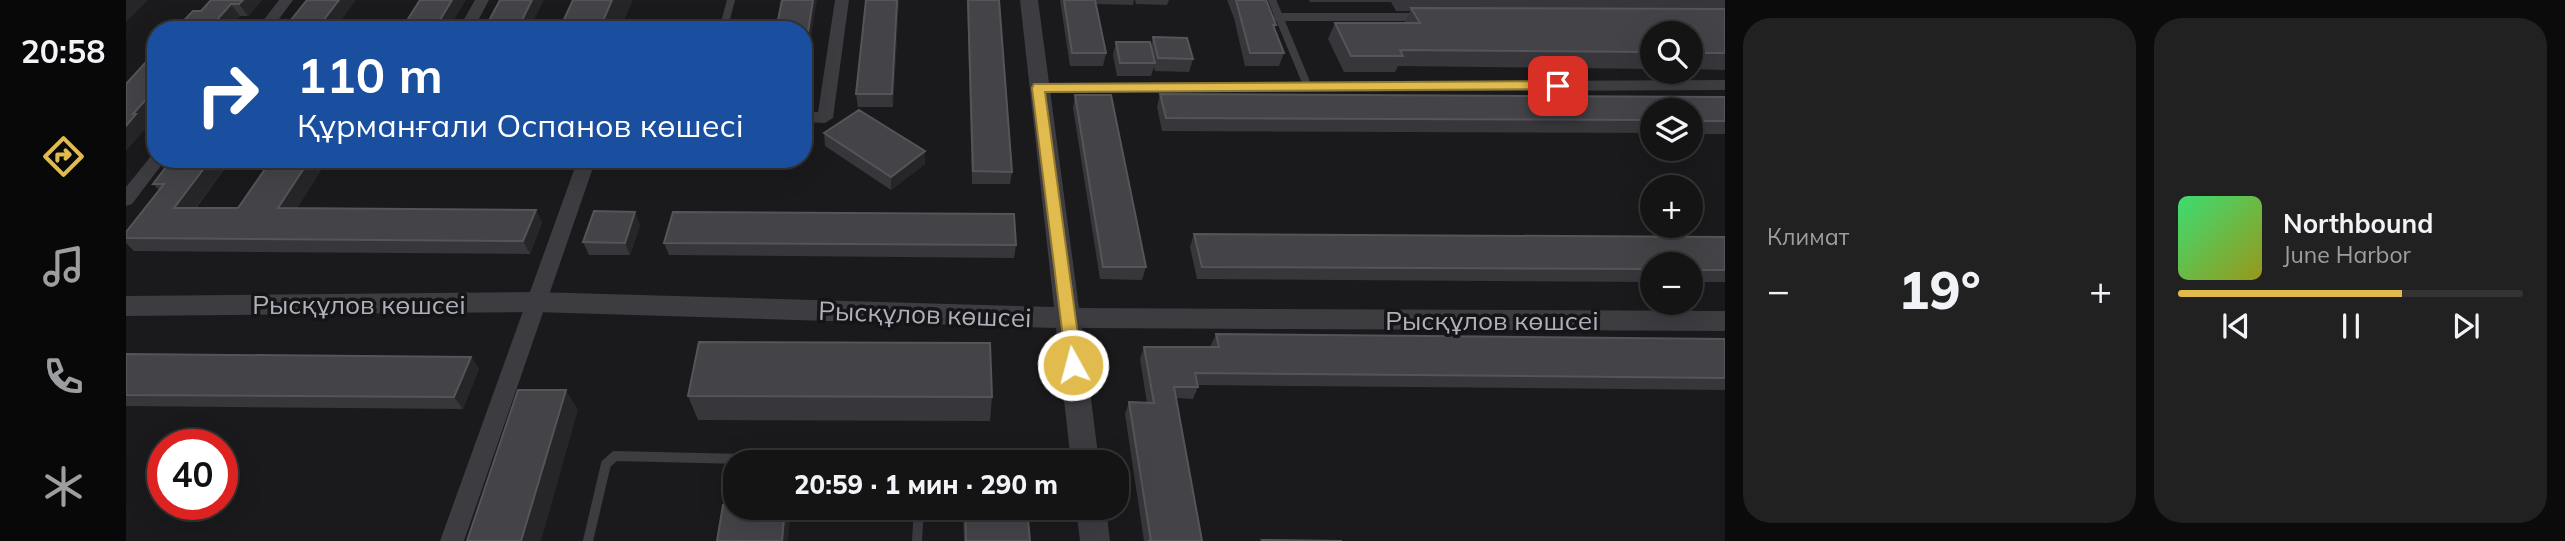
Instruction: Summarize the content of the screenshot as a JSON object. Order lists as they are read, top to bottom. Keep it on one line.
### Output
{"streets":{"street":["Рысқұлов көшсеі"]},"page":{"tabs":"20:58","tile":"Климат","map_buttons":["+","−"],"turn":["110 m","Құрманғали Оспанов көшесі"],"song":["Northbound","June Harbor"],"heat":["−","19°","+"],"limit":"40","trip":"20:59 · 1 мин · 290 m"}}
